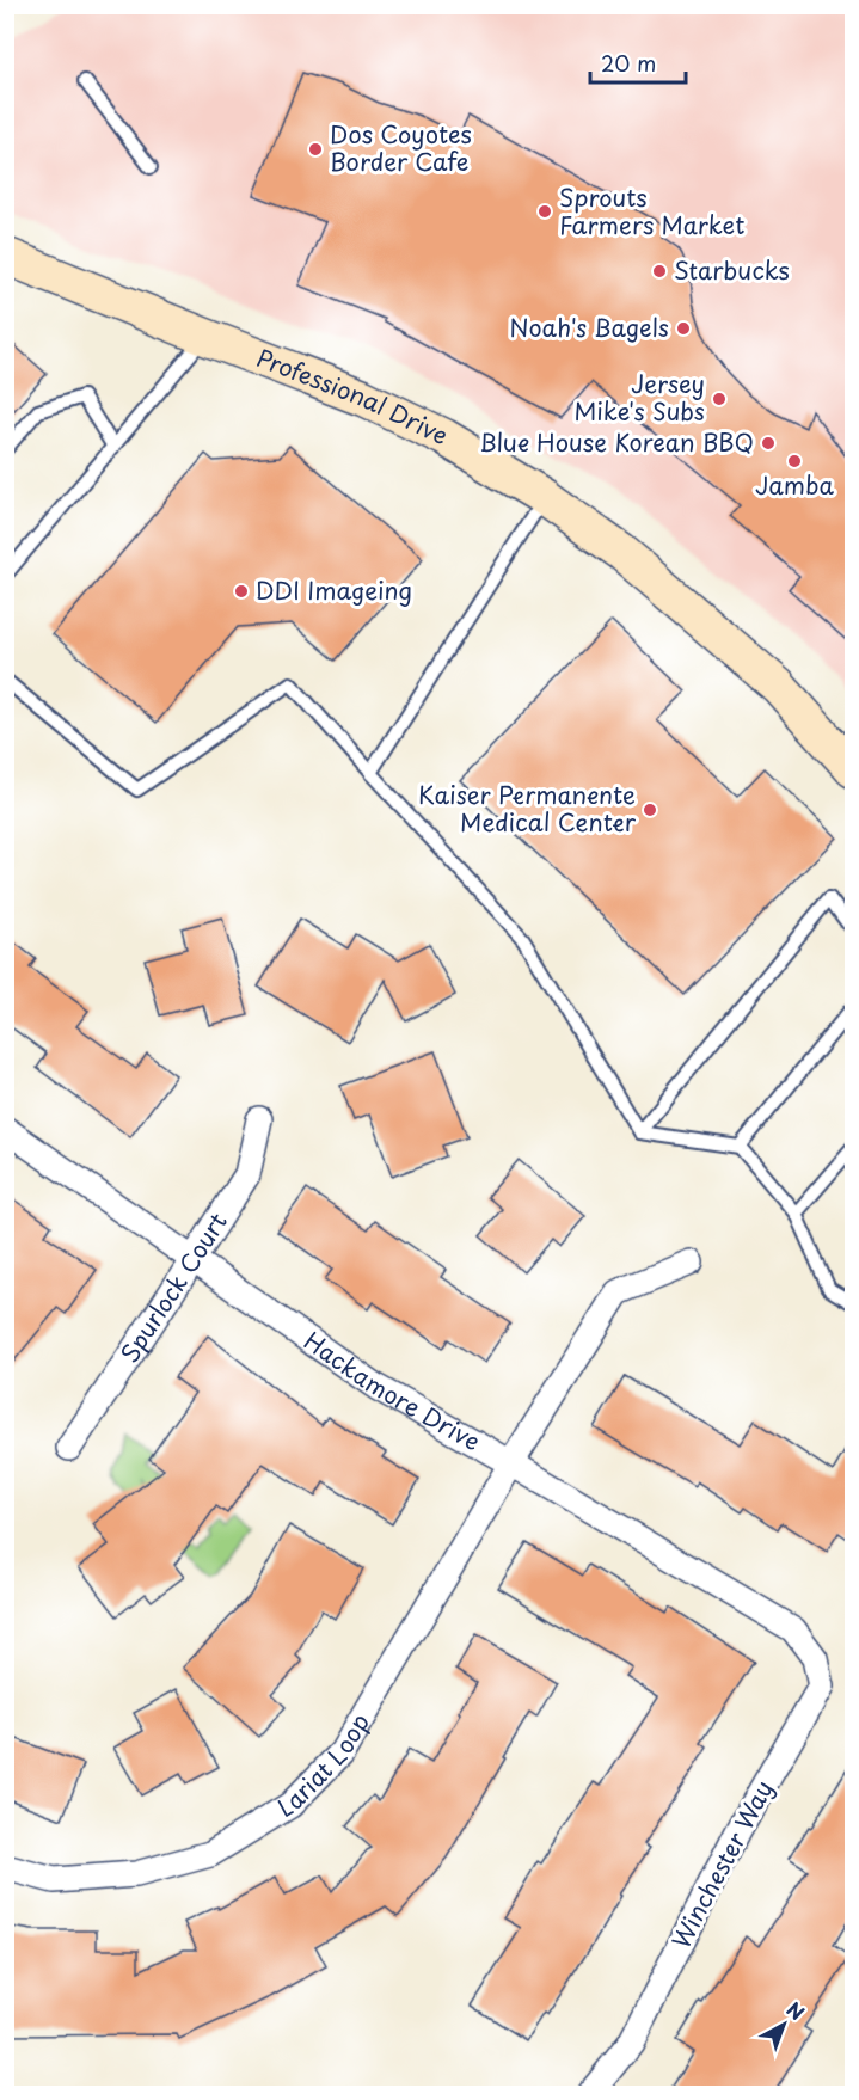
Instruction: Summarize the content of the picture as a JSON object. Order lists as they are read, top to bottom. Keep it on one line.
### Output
{"streets":{"street":["Professional Drive","Spurlock Court","Hackamore Drive","Lariat Loop","Winchester Way"]},"crossings":[["Spurlock Court","Hackamore Drive"],["Hackamore Drive","Lariat Loop"],["Hackamore Drive","Winchester Way"]],"places":["Dos Coyotes Border Cafe","Sprouts Farmers Market","Starbucks","Noah's Bagels","Jersey Mike's Subs","Blue House Korean BBQ","Jamba","DDI Imageing","Kaiser Permanente Medical Center"],"scale_bar":"20 m","north":"top right"}
